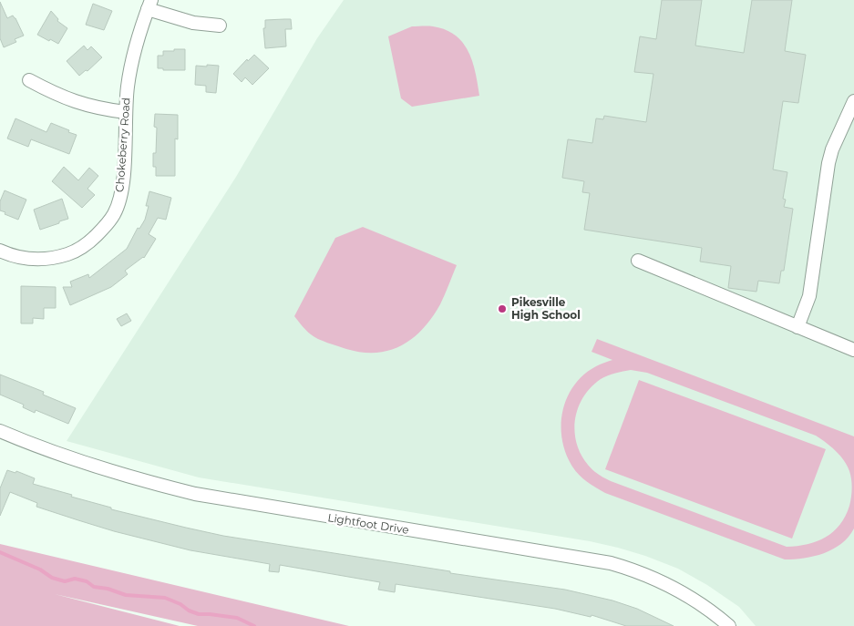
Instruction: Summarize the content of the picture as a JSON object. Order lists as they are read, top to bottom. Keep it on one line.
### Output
{"streets":{"street":["Chokeberry Road","Lightfoot Drive"]},"places":["Pikesville High School"]}
